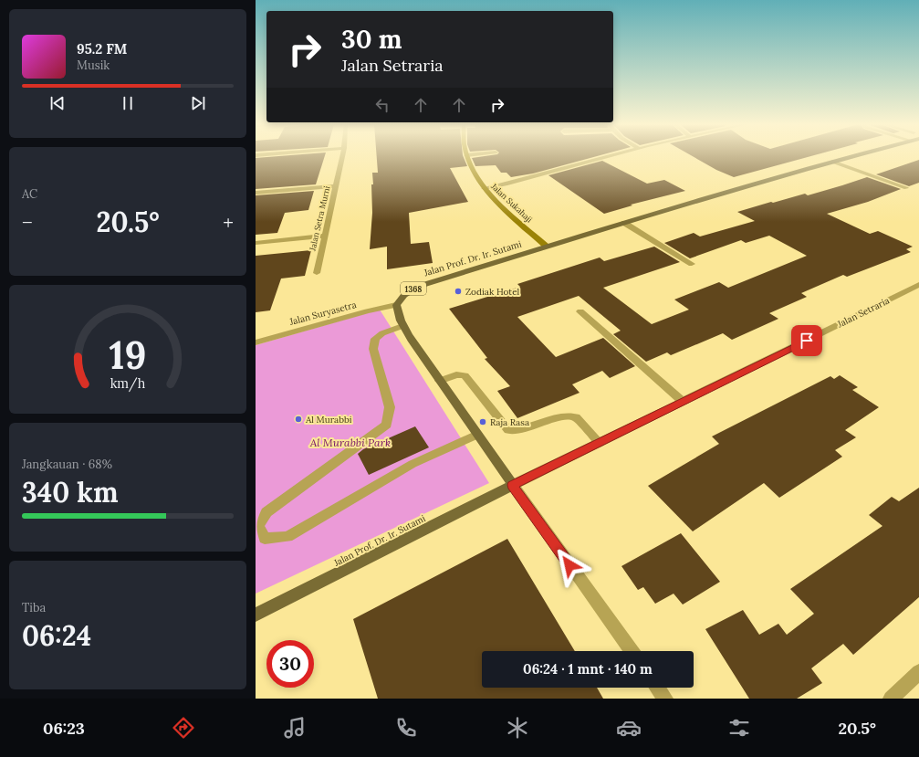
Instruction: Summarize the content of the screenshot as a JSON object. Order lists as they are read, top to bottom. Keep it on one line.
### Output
{"streets":{"main road":["Jalan Prof. Dr. Ir. Sutami","1368"],"street":["Jalan Sukahaji","Jalan Setra Murni","Jalan Setraria","Jalan Suryasetra"]},"crossings":[["Jalan Sukahaji","Jalan Prof. Dr. Ir. Sutami"],["Jalan Prof. Dr. Ir. Sutami","1368"],["Jalan Prof. Dr. Ir. Sutami","Jalan Setraria"],["Jalan Prof. Dr. Ir. Sutami","Jalan Suryasetra"],["1368","Jalan Setraria"],["1368","Jalan Suryasetra"]],"parks":["Al Murabbi Park"],"places":["Zodiak Hotel","Al Murabbi","Raja Rasa"],"page":{"turn":["30 m","Jalan Setraria"],"song":["95.2 FM","Musik"],"tile":["AC",["Jangkauan · 68%","340 km"],["Tiba","06:24"]],"heat":["−","20.5°","+"],"limit":"30","trip":"06:24 · 1 mnt · 140 m","tabs":["06:23","20.5°"],"gauge":["19","km/h"]}}
